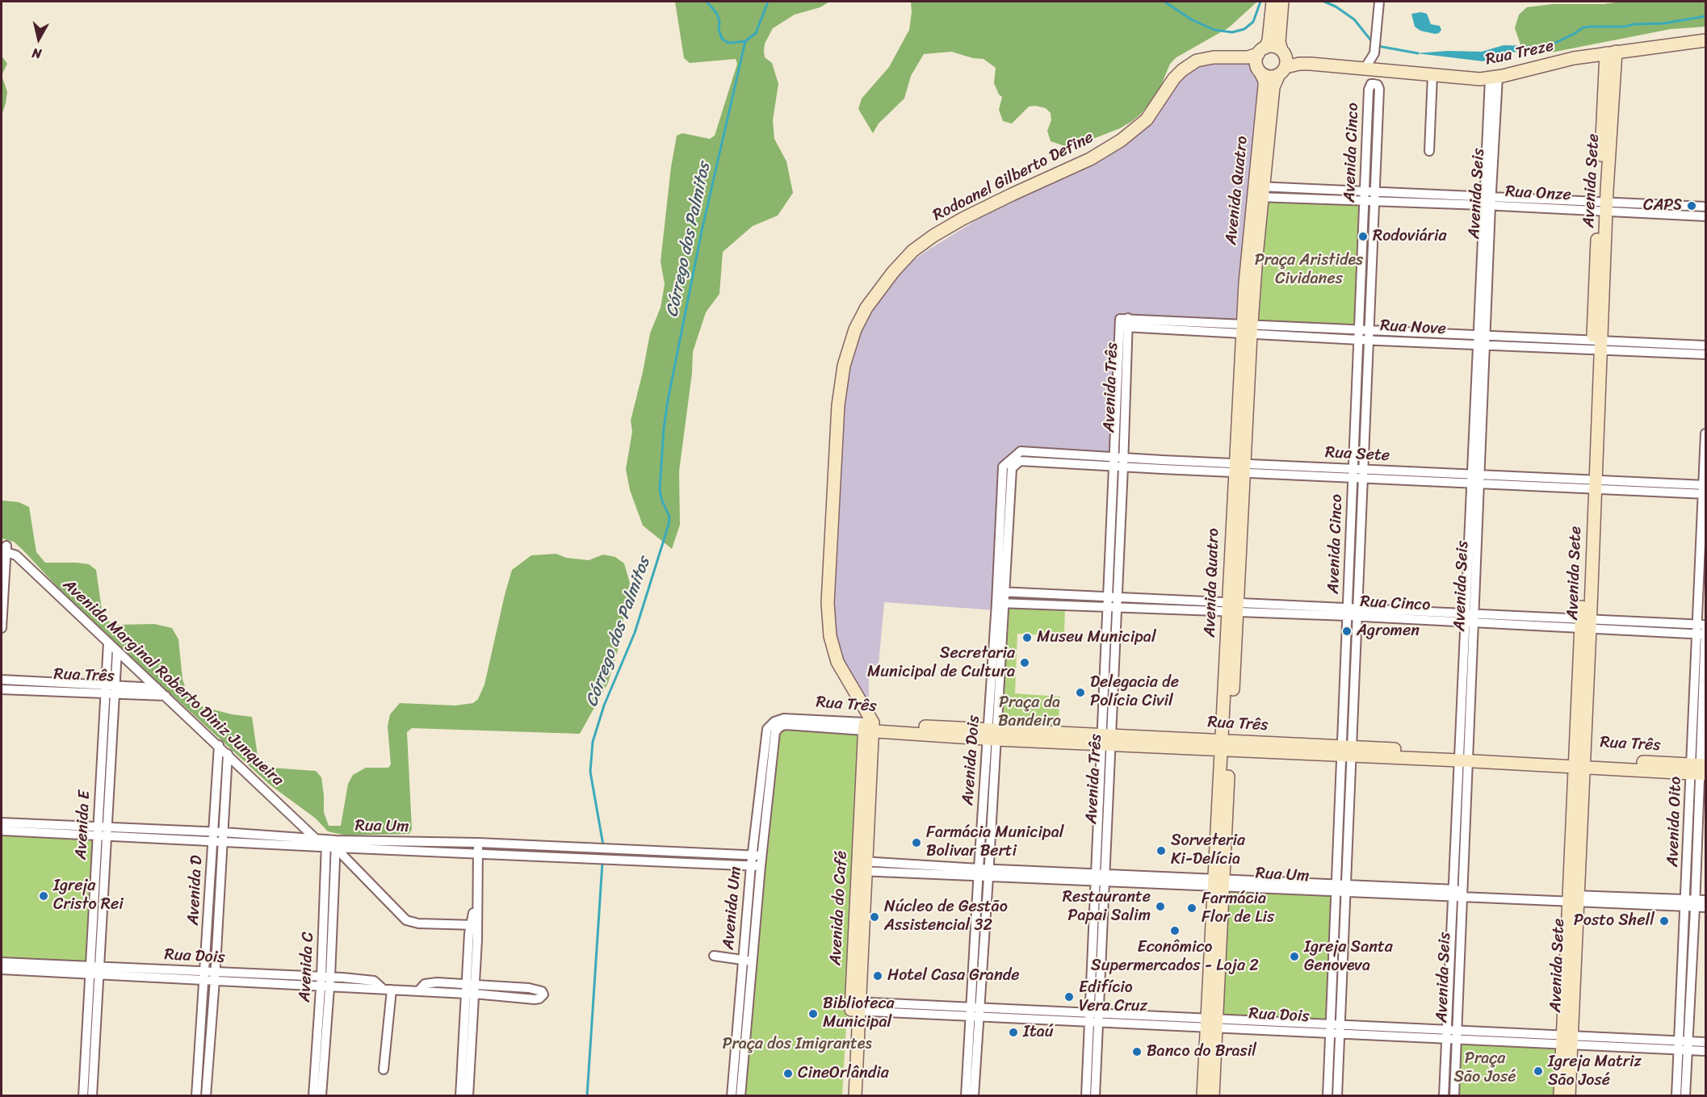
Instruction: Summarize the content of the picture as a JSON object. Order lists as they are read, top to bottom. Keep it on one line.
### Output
{"streets":{"street":["Rua Treze","Avenida Cinco","Rodoanel Gilberto Define","Avenida Sete","Avenida Quatro","Avenida Seis","Rua Onze","Rua Nove","Avenida Três","Rua Sete","Rua Cinco","Rua Três","Avenida Marginal Roberto Diniz Junqueira","Avenida Dois","Avenida Oito","Avenida E","Rua Um","Avenida D","Avenida Um","Avenida do Café","Rua Dois","Avenida C"]},"crossings":[["Rua Treze","Rodoanel Gilberto Define"],["Rua Treze","Avenida Sete"],["Rua Treze","Avenida Quatro"],["Rua Treze","Avenida Seis"],["Avenida Cinco","Rua Onze"],["Avenida Cinco","Rua Nove"],["Avenida Cinco","Rua Sete"],["Avenida Cinco","Rua Cinco"],["Avenida Cinco","Rua Três"],["Avenida Cinco","Rua Um"],["Avenida Cinco","Rua Dois"],["Rodoanel Gilberto Define","Avenida Quatro"],["Rodoanel Gilberto Define","Rua Três"],["Rodoanel Gilberto Define","Avenida do Café"],["Avenida Sete","Rua Onze"],["Avenida Sete","Rua Nove"],["Avenida Sete","Rua Sete"],["Avenida Sete","Rua Cinco"],["Avenida Sete","Rua Três"],["Avenida Sete","Rua Um"],["Avenida Sete","Rua Dois"],["Avenida Quatro","Rua Onze"],["Avenida Quatro","Rua Nove"],["Avenida Quatro","Rua Sete"],["Avenida Quatro","Rua Cinco"],["Avenida Quatro","Rua Três"],["Avenida Quatro","Rua Um"],["Avenida Quatro","Rua Dois"],["Avenida Seis","Rua Onze"],["Avenida Seis","Rua Nove"],["Avenida Seis","Rua Sete"],["Avenida Seis","Rua Cinco"],["Avenida Seis","Rua Três"],["Avenida Seis","Rua Um"],["Avenida Seis","Rua Dois"],["Rua Nove","Avenida Três"],["Avenida Três","Rua Sete"],["Avenida Três","Rua Cinco"],["Avenida Três","Rua Três"],["Avenida Três","Rua Um"],["Avenida Três","Rua Dois"],["Rua Sete","Avenida Dois"],["Rua Sete","Avenida Oito"],["Rua Cinco","Avenida Dois"],["Rua Cinco","Avenida Oito"],["Rua Três","Avenida Marginal Roberto Diniz Junqueira"],["Rua Três","Avenida Dois"],["Rua Três","Avenida Oito"],["Rua Três","Avenida E"],["Rua Três","Avenida Um"],["Rua Três","Avenida do Café"],["Avenida Marginal Roberto Diniz Junqueira","Avenida E"],["Avenida Marginal Roberto Diniz Junqueira","Rua Um"],["Avenida Marginal Roberto Diniz Junqueira","Avenida D"],["Avenida Marginal Roberto Diniz Junqueira","Avenida C"],["Avenida Dois","Rua Um"],["Avenida Dois","Rua Dois"],["Avenida Oito","Rua Um"],["Avenida Oito","Rua Dois"],["Avenida E","Rua Um"],["Avenida E","Rua Dois"],["Rua Um","Avenida D"],["Rua Um","Avenida Um"],["Rua Um","Avenida do Café"],["Rua Um","Avenida C"],["Avenida D","Rua Dois"],["Avenida do Café","Rua Dois"],["Rua Dois","Avenida C"]],"water":["Córrego dos Palmitos"],"parks":["Praça Aristides Cividanes","Praça da Bandeira","Praça dos Imigrantes","Praça São José"],"places":["CAPS","Rodoviária","Agromen","Museu Municipal","Secretaria Municipal de Cultura","Delegacia de Polícia Civil","Farmácia Municipal Bolivar Berti","Sorveteria Ki-Delícia","Igreja Cristo Rei","Restaurante Papai Salim","Farmácia Flor de Lis","Núcleo de Gestão Assistencial 32","Posto Shell","Econômico Supermercados - Loja 2","Igreja Santa Genoveva","Hotel Casa Grande","Edifício Vera Cruz","Biblioteca Municipal","Itaú","Banco do Brasil","Igreja Matriz São José","CineOrlândia"],"north":"bottom"}
